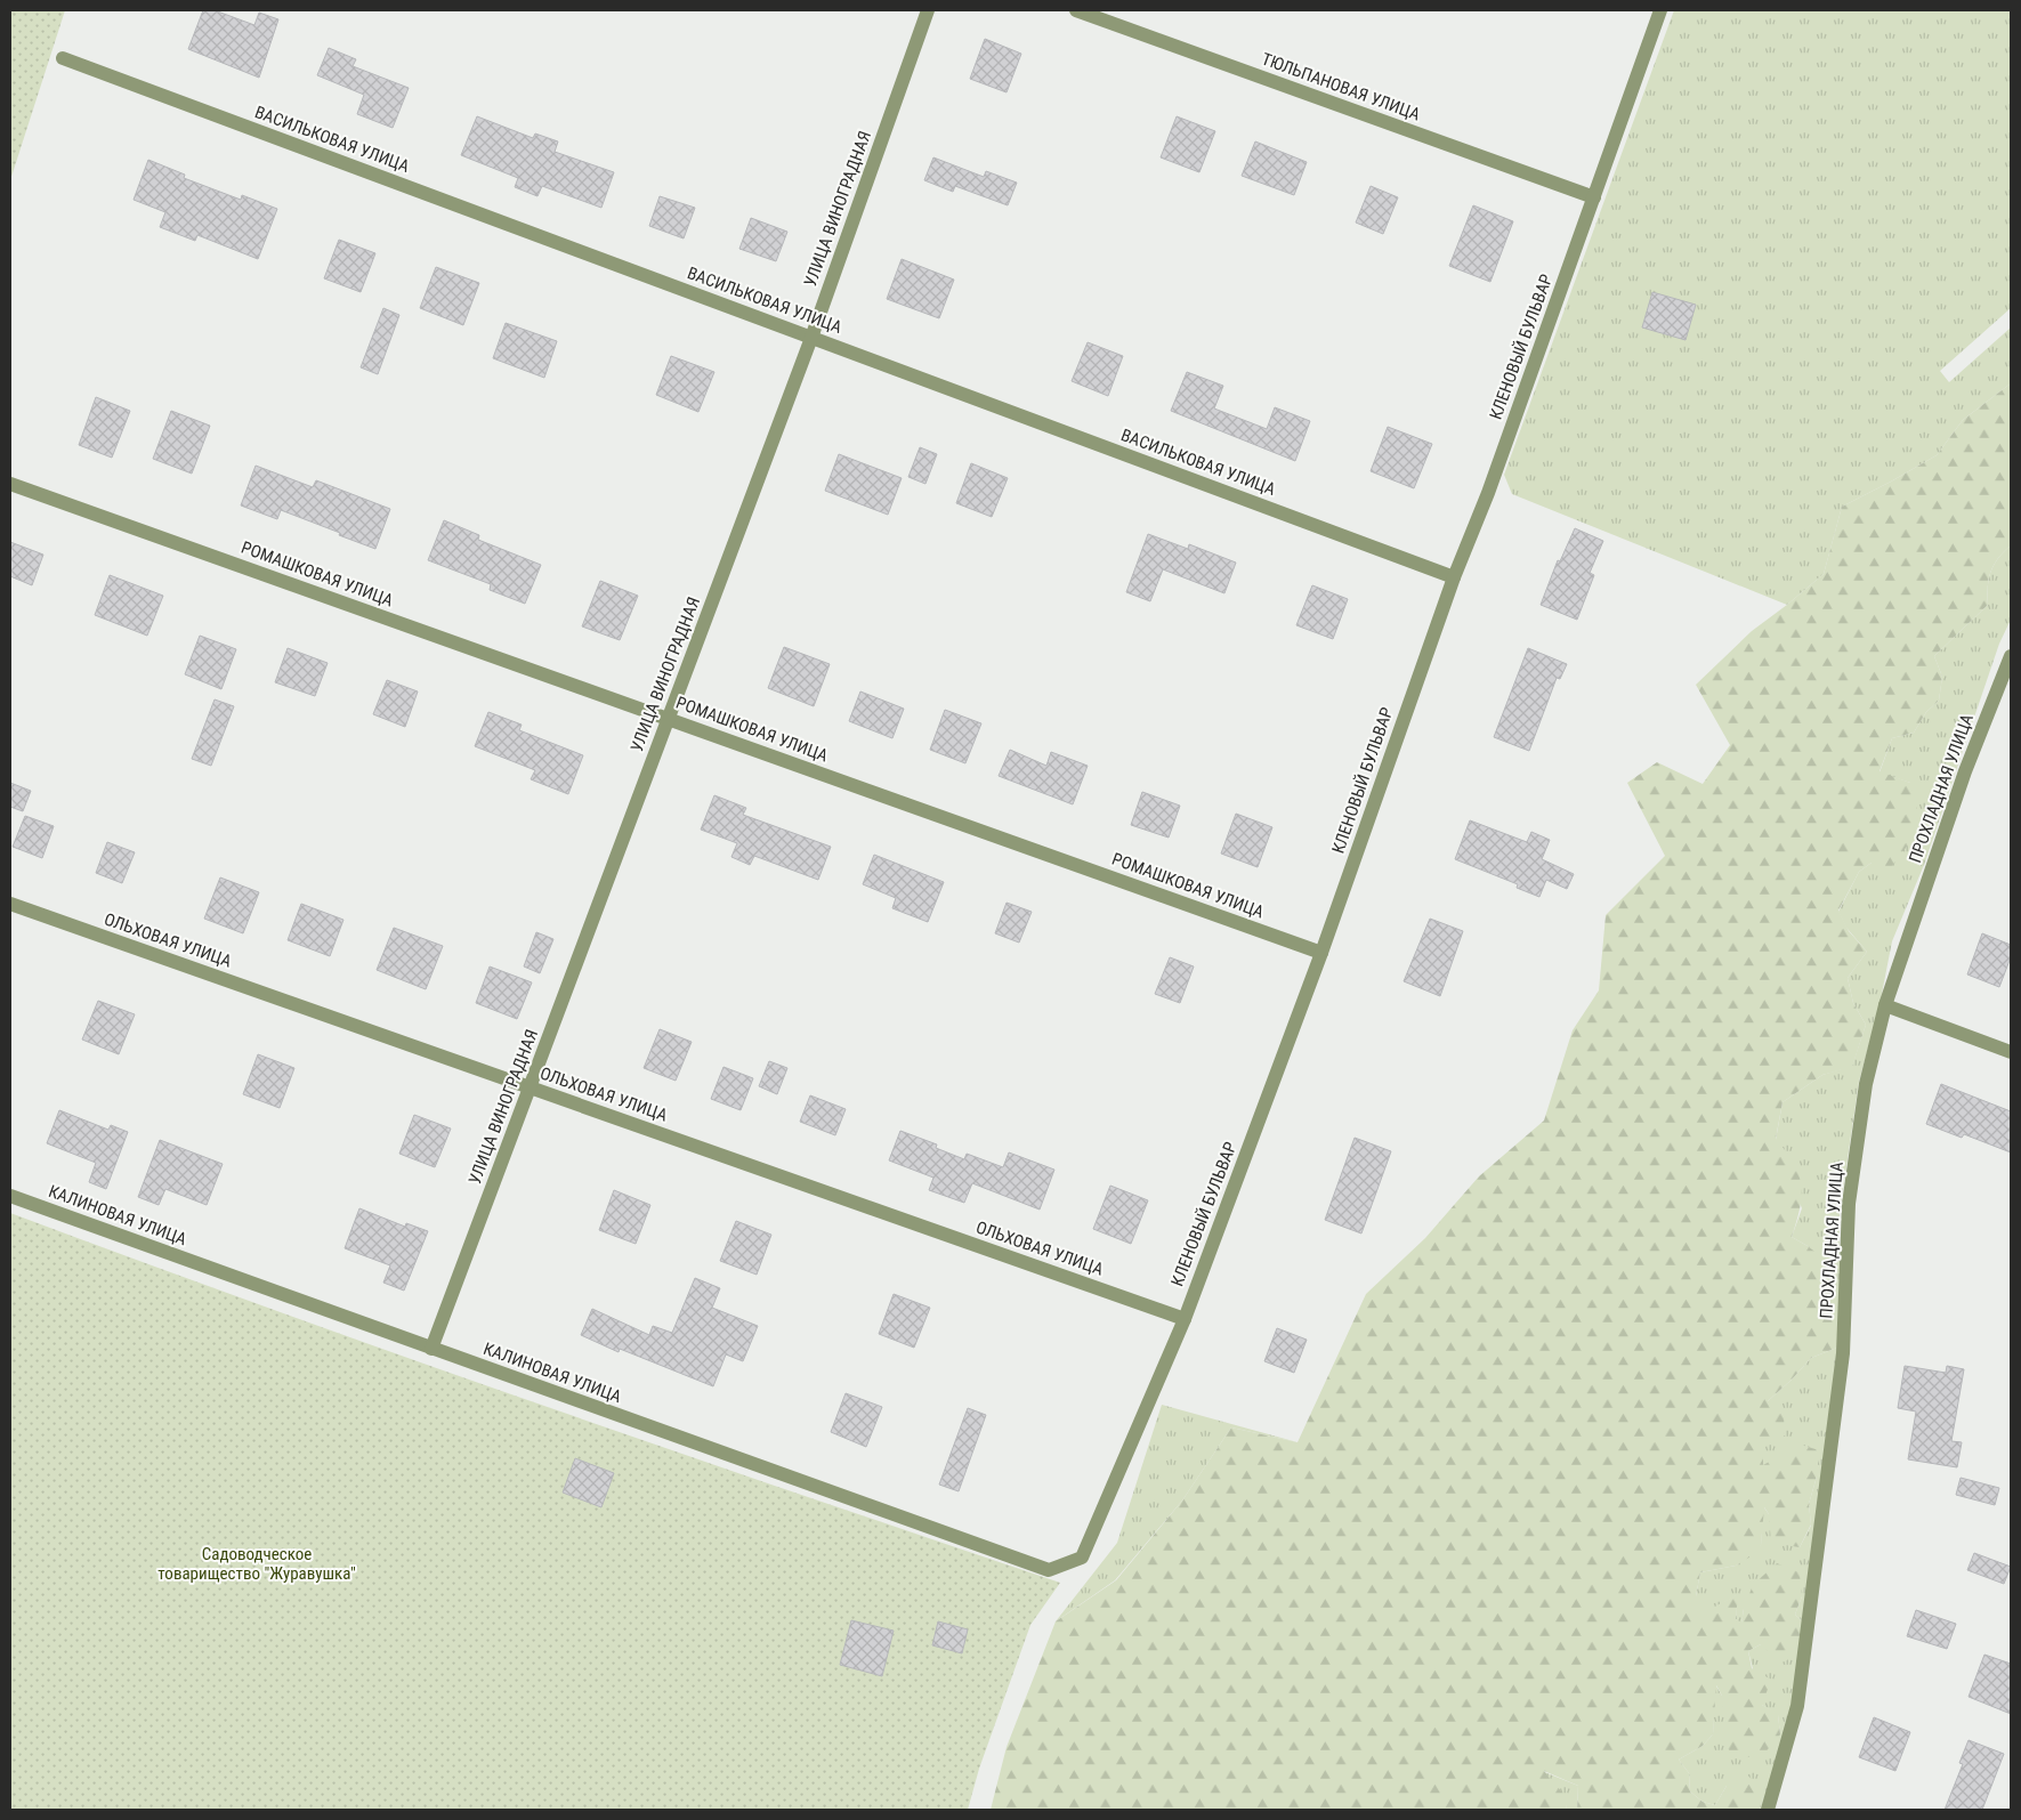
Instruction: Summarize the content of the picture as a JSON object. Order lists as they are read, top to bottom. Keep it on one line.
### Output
{"streets":{"street":["ТЮЛЬПАНОВАЯ УЛИЦА","ВАСИЛЬКОВАЯ УЛИЦА","УЛИЦА ВИНОГРАДНАЯ","КЛЕНОВЫЙ БУЛЬВАР","РОМАШКОВАЯ УЛИЦА","ПРОХЛАДНАЯ УЛИЦА","ОЛЬХОВАЯ УЛИЦА","КАЛИНОВАЯ УЛИЦА"]},"crossings":[["ТЮЛЬПАНОВАЯ УЛИЦА","КЛЕНОВЫЙ БУЛЬВАР"],["ВАСИЛЬКОВАЯ УЛИЦА","УЛИЦА ВИНОГРАДНАЯ"],["ВАСИЛЬКОВАЯ УЛИЦА","КЛЕНОВЫЙ БУЛЬВАР"],["УЛИЦА ВИНОГРАДНАЯ","РОМАШКОВАЯ УЛИЦА"],["УЛИЦА ВИНОГРАДНАЯ","ОЛЬХОВАЯ УЛИЦА"],["УЛИЦА ВИНОГРАДНАЯ","КАЛИНОВАЯ УЛИЦА"],["КЛЕНОВЫЙ БУЛЬВАР","РОМАШКОВАЯ УЛИЦА"],["КЛЕНОВЫЙ БУЛЬВАР","ОЛЬХОВАЯ УЛИЦА"],["КЛЕНОВЫЙ БУЛЬВАР","КАЛИНОВАЯ УЛИЦА"]],"parks":["Садоводческое товарищество \"Журавушка\""]}
